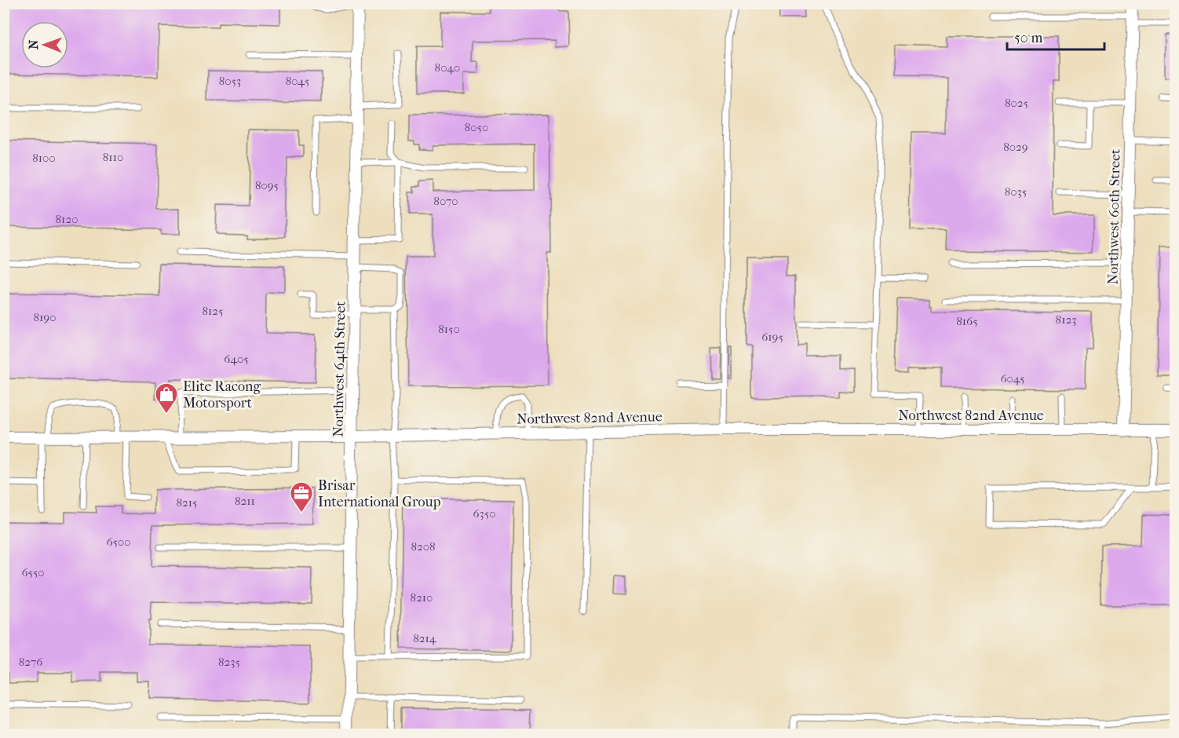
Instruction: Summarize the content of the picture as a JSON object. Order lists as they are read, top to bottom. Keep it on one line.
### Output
{"streets":{"street":["Northwest 60th Street","Northwest 64th Street","Northwest 82nd Avenue"]},"crossings":[["Northwest 60th Street","Northwest 82nd Avenue"],["Northwest 64th Street","Northwest 82nd Avenue"]],"places":{"shop":["Elite Racong Motorsport"],"office":["Brisar International Group"]},"house_numbers":["8040","8053","8045","8025","8050","8029","8110","8100","8095","8035","8070","8120","8125","8190","8123","8165","8150","6195","6405","6045","8211","8215","6350","6500","8208","6550","8210","8214","8276","8235"],"scale_bar":"50 m","north":"left"}
